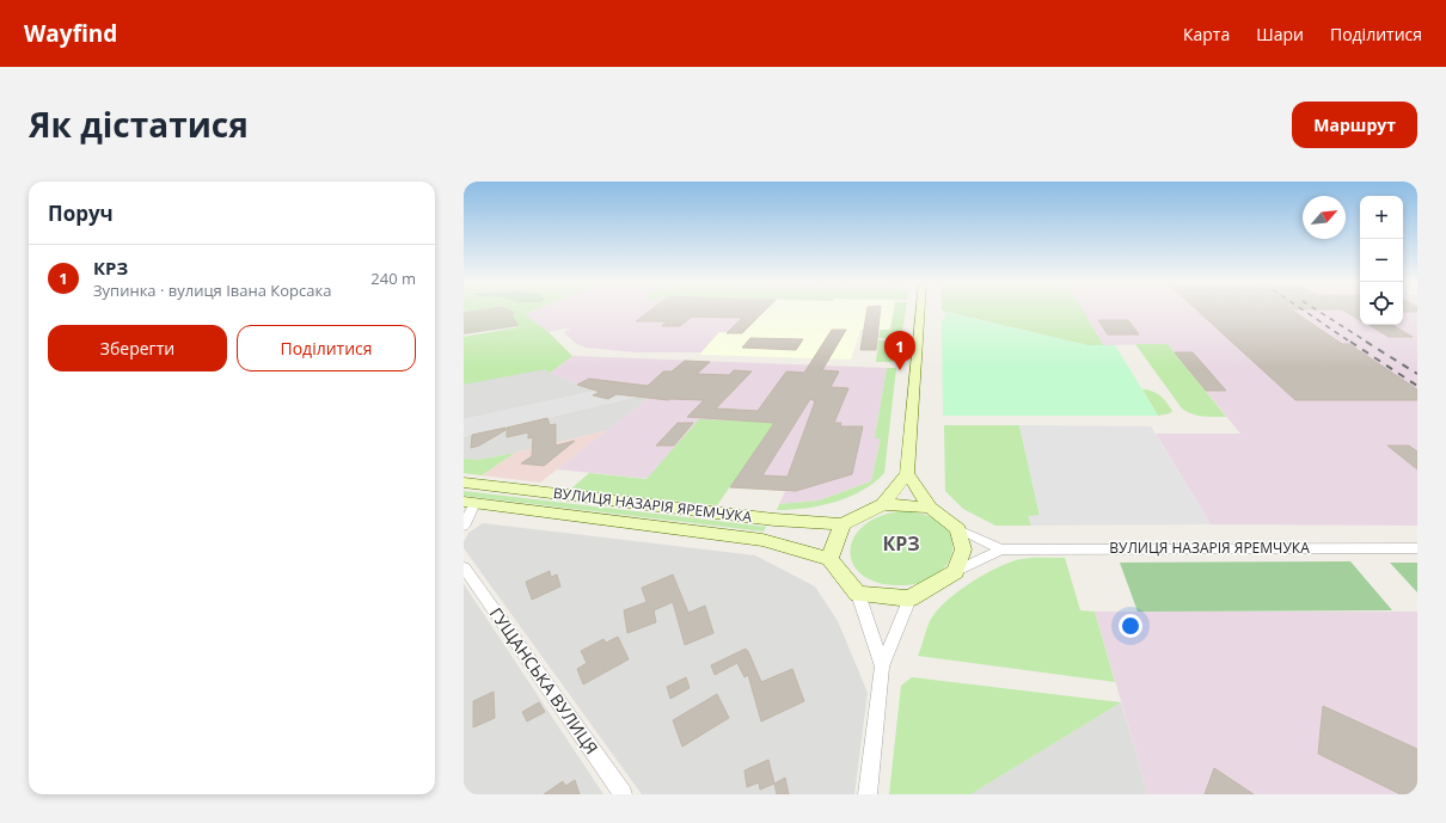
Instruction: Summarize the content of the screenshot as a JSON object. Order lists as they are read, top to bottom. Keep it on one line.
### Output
{"streets":{"street":["ВУЛИЦЯ НАЗАРІЯ ЯРЕМЧУКА","ГУЩАНСЬКА ВУЛИЦЯ"]},"districts":["КРЗ"],"north":"top right","page":{"header":"Wayfind","nav":["Карта","Шари","Поділитися"],"title":"Як дістатися","buttons":["Маршрут",["Зберегти","Поділитися"]],"heading":"Поруч","map_buttons":["+","−"],"list":[{"mark":"1","name":"КРЗ","note":"Зупинка · вулиця Івана Корсака","value":"240 m"}],"pins":"1"}}
